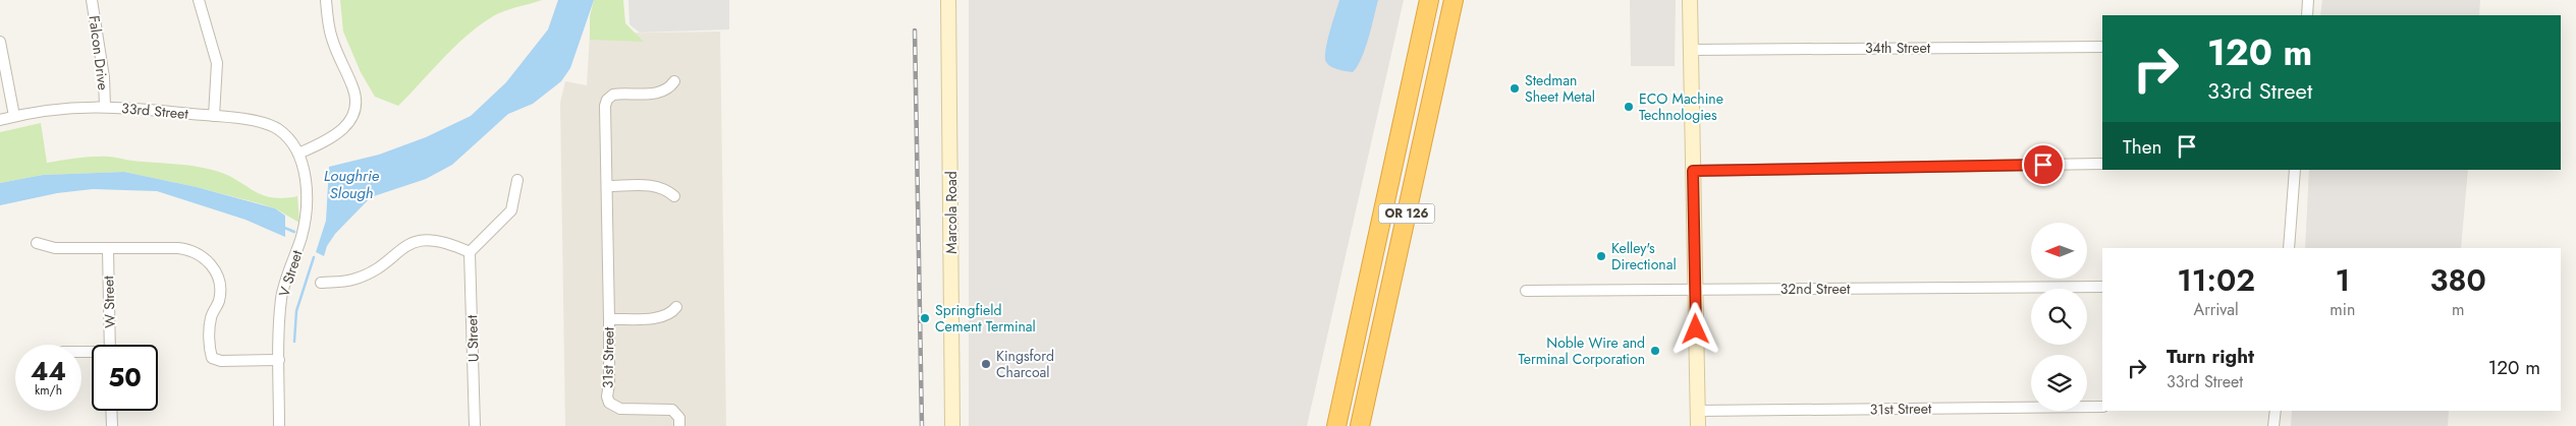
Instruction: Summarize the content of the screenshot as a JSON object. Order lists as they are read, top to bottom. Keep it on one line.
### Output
{"streets":{"highway":["OR 126"],"main road":["Marcola Road"],"street":["34th Street","Falcon Drive","33rd Street","V Street","32nd Street","W Street","U Street","31st Street"]},"crossings":[["Falcon Drive","33rd Street"],["33rd Street","V Street"]],"water":["Loughrie Slough"],"places":["Stedman Sheet Metal","ECO Machine Technologies","Kelley's Directional","Springfield Cement Terminal","Noble Wire and Terminal Corporation","Kingsford Charcoal"],"north":"left","page":{"turn":["120 m","33rd Street"],"then":"Then","eta":["11:02","Arrival","1","min","380","m"],"list":[{"name":"Turn right","note":"33rd Street","value":"120 m"}],"speed":"44 km/h","limit":"50"}}
